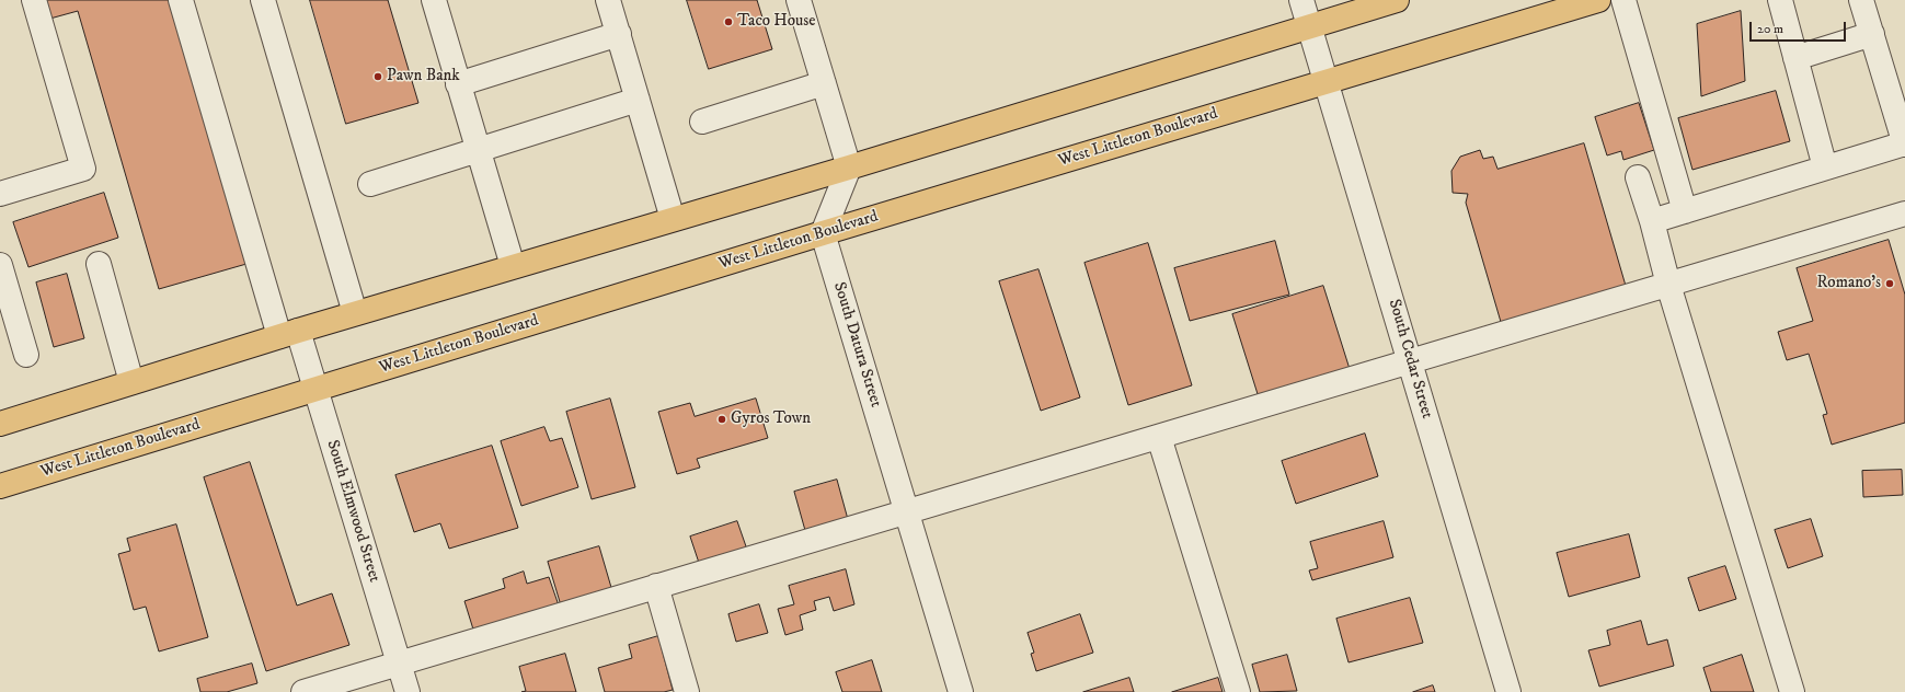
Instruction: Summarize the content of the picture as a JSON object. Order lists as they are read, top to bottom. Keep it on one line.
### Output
{"streets":{"main road":["West Littleton Boulevard"],"street":["South Datura Street","South Cedar Street","South Elmwood Street"]},"crossings":[["West Littleton Boulevard","South Datura Street"],["West Littleton Boulevard","South Cedar Street"],["West Littleton Boulevard","South Elmwood Street"]],"places":["Taco House","Pawn Bank","Romano's","Gyros Town"],"scale_bar":"20 m"}
